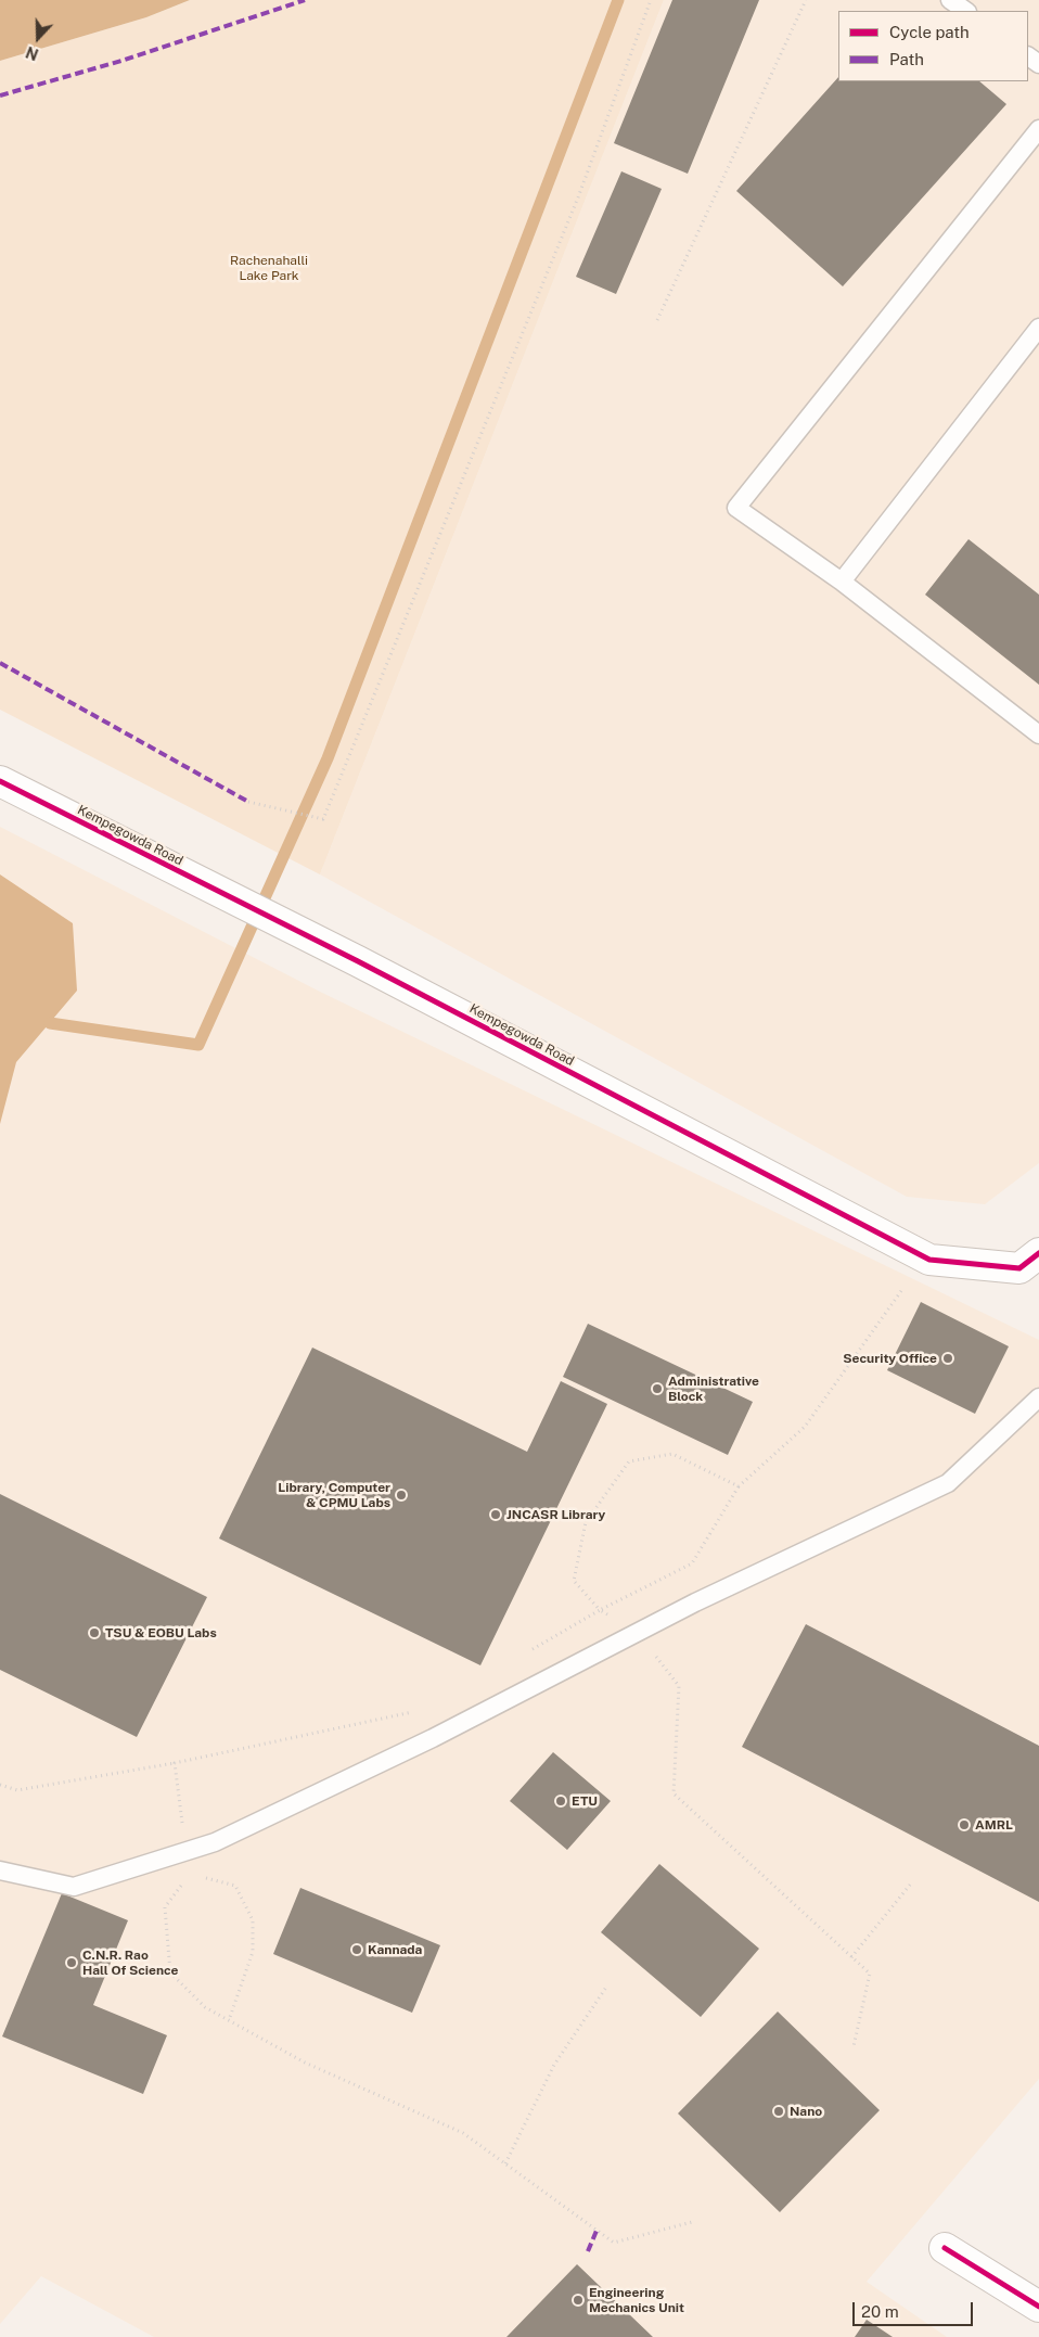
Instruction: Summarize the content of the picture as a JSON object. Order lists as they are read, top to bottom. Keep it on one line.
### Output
{"streets":{"street":["Kempegowda Road"]},"parks":["Rachenahalli Lake Park"],"places":["Security Office","Administrative Block","Library, Computer & CPMU Labs","JNCASR Library","TSU & EOBU Labs","ETU","AMRL","Kannada","C.N.R. Rao Hall Of Science","Nano","Engineering Mechanics Unit"],"legend":["Cycle path","Path"],"scale_bar":"20 m","north":"bottom"}
